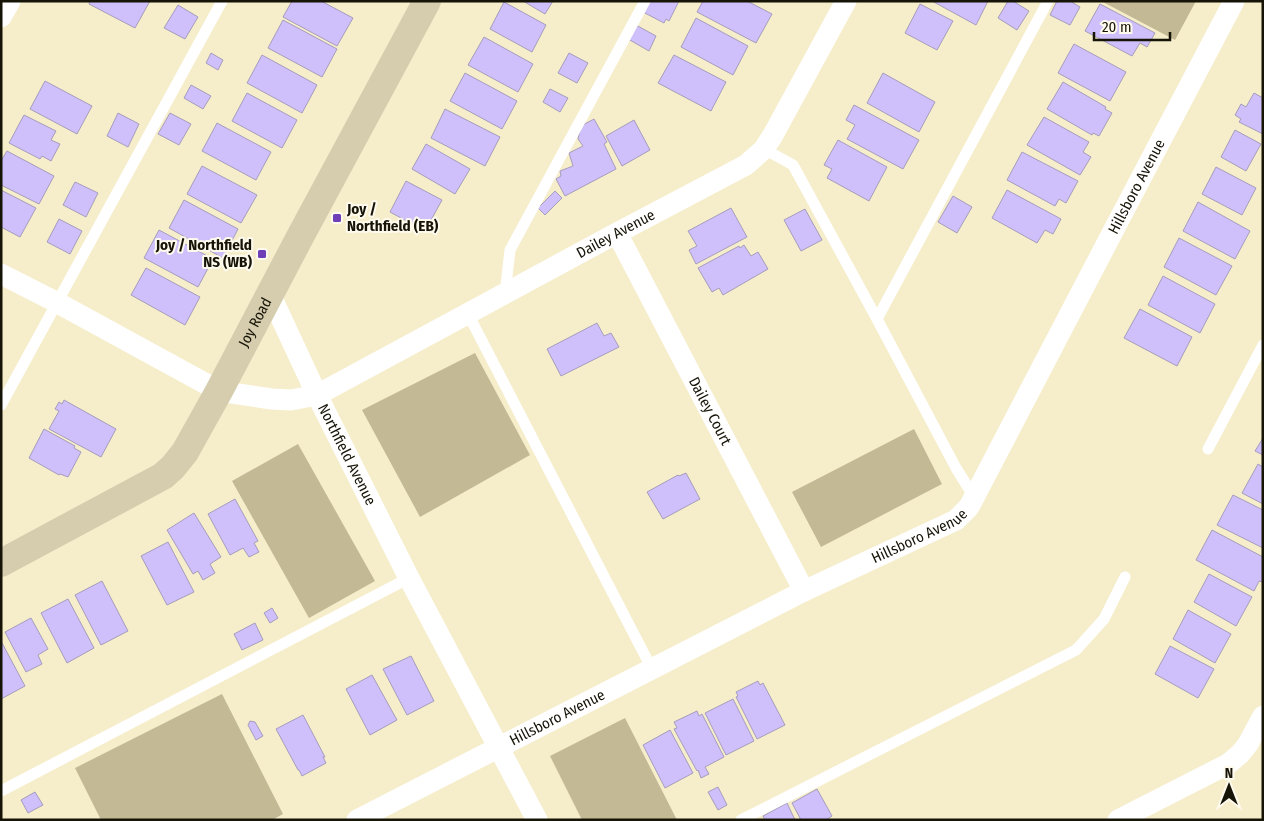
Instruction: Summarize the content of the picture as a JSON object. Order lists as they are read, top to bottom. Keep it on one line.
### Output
{"streets":{"street":["Hillsboro Avenue","Dailey Avenue","Joy Road","Dailey Court","Northfield Avenue"]},"crossings":[["Hillsboro Avenue","Dailey Court"],["Hillsboro Avenue","Northfield Avenue"],["Dailey Avenue","Dailey Court"],["Dailey Avenue","Northfield Avenue"],["Joy Road","Northfield Avenue"]],"places":{"transit":["Joy / Northfield (EB)","Joy / Northfield NS (WB)"]},"scale_bar":"20 m","north":"top"}
